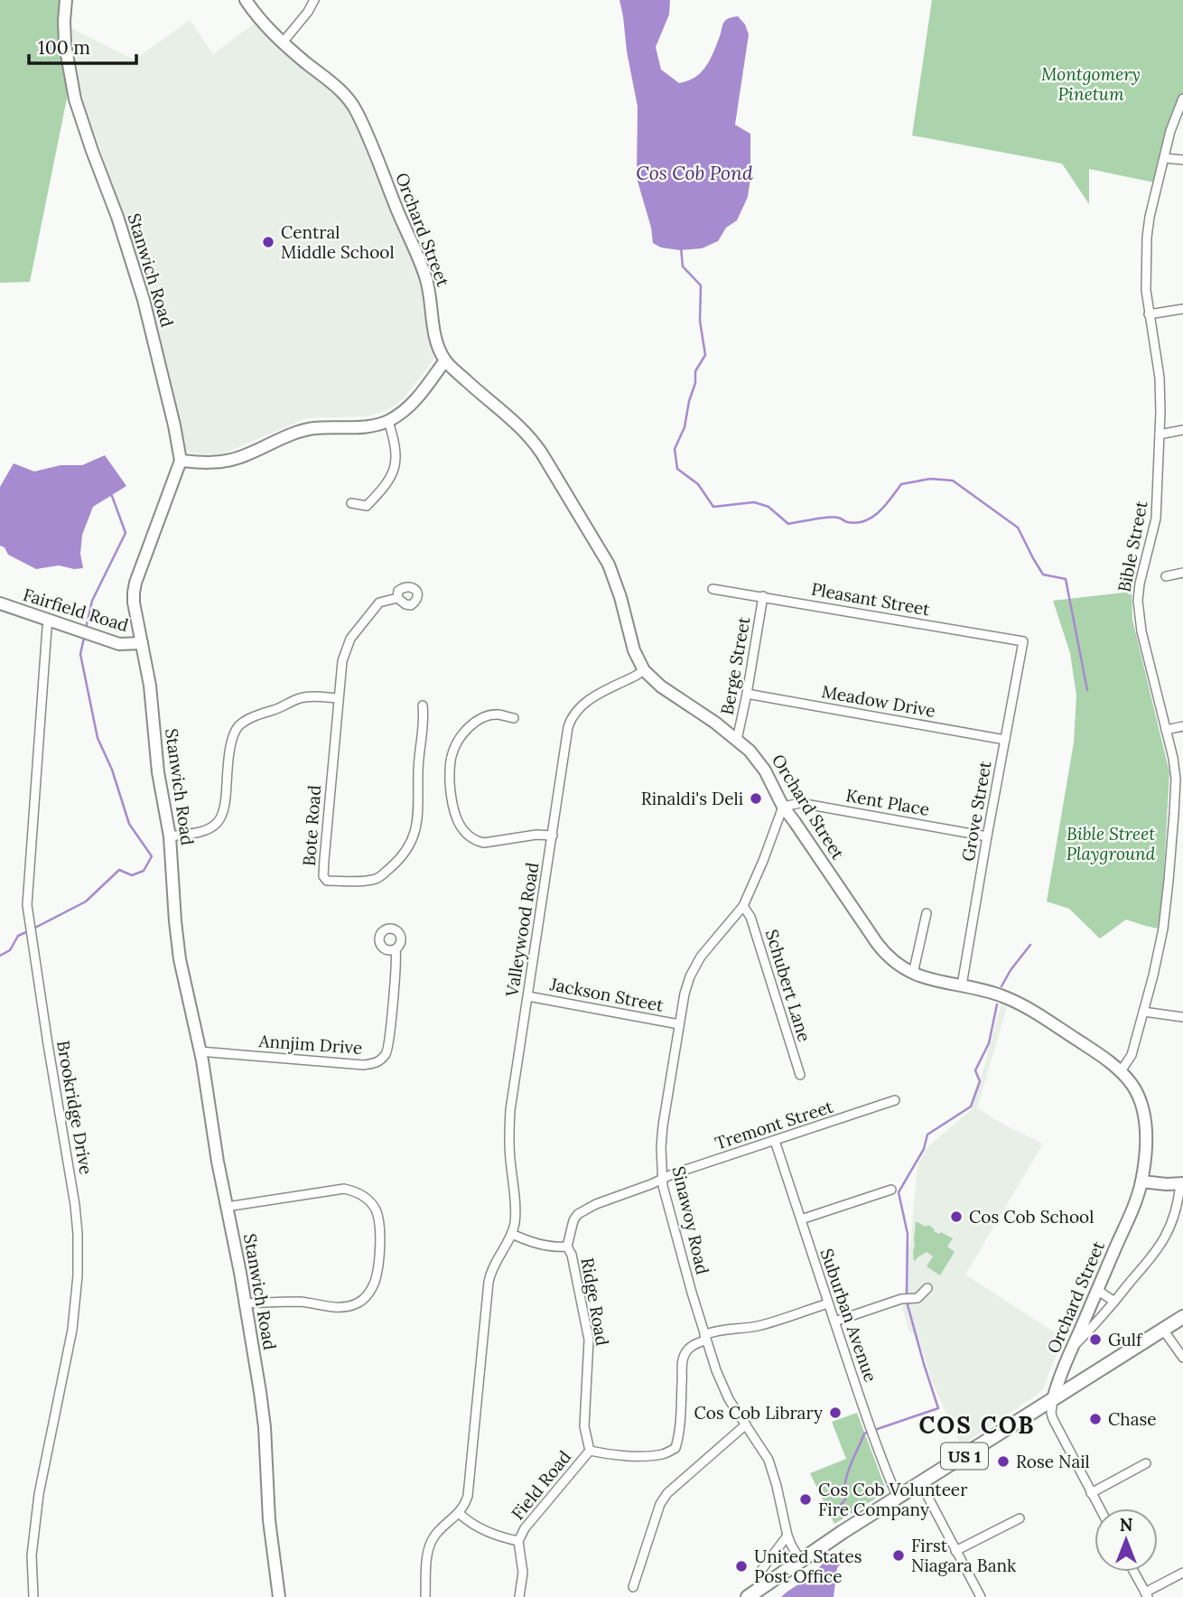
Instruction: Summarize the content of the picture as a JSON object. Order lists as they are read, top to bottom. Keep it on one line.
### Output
{"streets":{"main road":["US 1"],"street":["Orchard Street","Stanwich Road","Bible Street","Pleasant Street","Fairfield Road","Berge Street","Meadow Drive","Kent Place","Grove Street","Bote Road","Valleywood Road","Schubert Lane","Jackson Street","Annjim Drive","Brookridge Drive","Tremont Street","Sinawoy Road","Ridge Road","Suburban Avenue","Field Road"]},"crossings":[["Orchard Street","Bible Street"],["Orchard Street","Berge Street"],["Orchard Street","Kent Place"],["Orchard Street","Grove Street"],["Orchard Street","Valleywood Road"],["Orchard Street","Sinawoy Road"],["Orchard Street","US 1"],["Stanwich Road","Fairfield Road"],["Stanwich Road","Annjim Drive"],["Pleasant Street","Berge Street"],["Pleasant Street","Grove Street"],["Fairfield Road","Brookridge Drive"],["Berge Street","Meadow Drive"],["Meadow Drive","Grove Street"],["Kent Place","Grove Street"],["Kent Place","Sinawoy Road"],["Valleywood Road","Jackson Street"],["Schubert Lane","Sinawoy Road"],["Jackson Street","Sinawoy Road"],["Tremont Street","Sinawoy Road"],["Tremont Street","Ridge Road"],["Tremont Street","Suburban Avenue"],["Sinawoy Road","Ridge Road"],["Sinawoy Road","US 1"],["Sinawoy Road","Field Road"],["Ridge Road","Field Road"],["Suburban Avenue","US 1"]],"districts":["COS COB"],"water":["Cos Cob Pond"],"parks":["Montgomery Pinetum","Bible Street Playground"],"places":["Central Middle School","Rinaldi's Deli","Cos Cob School","Gulf","Cos Cob Library","Chase","Rose Nail","Cos Cob Volunteer Fire Company","First Niagara Bank","United States Post Office"],"scale_bar":"100 m","north":"top"}
